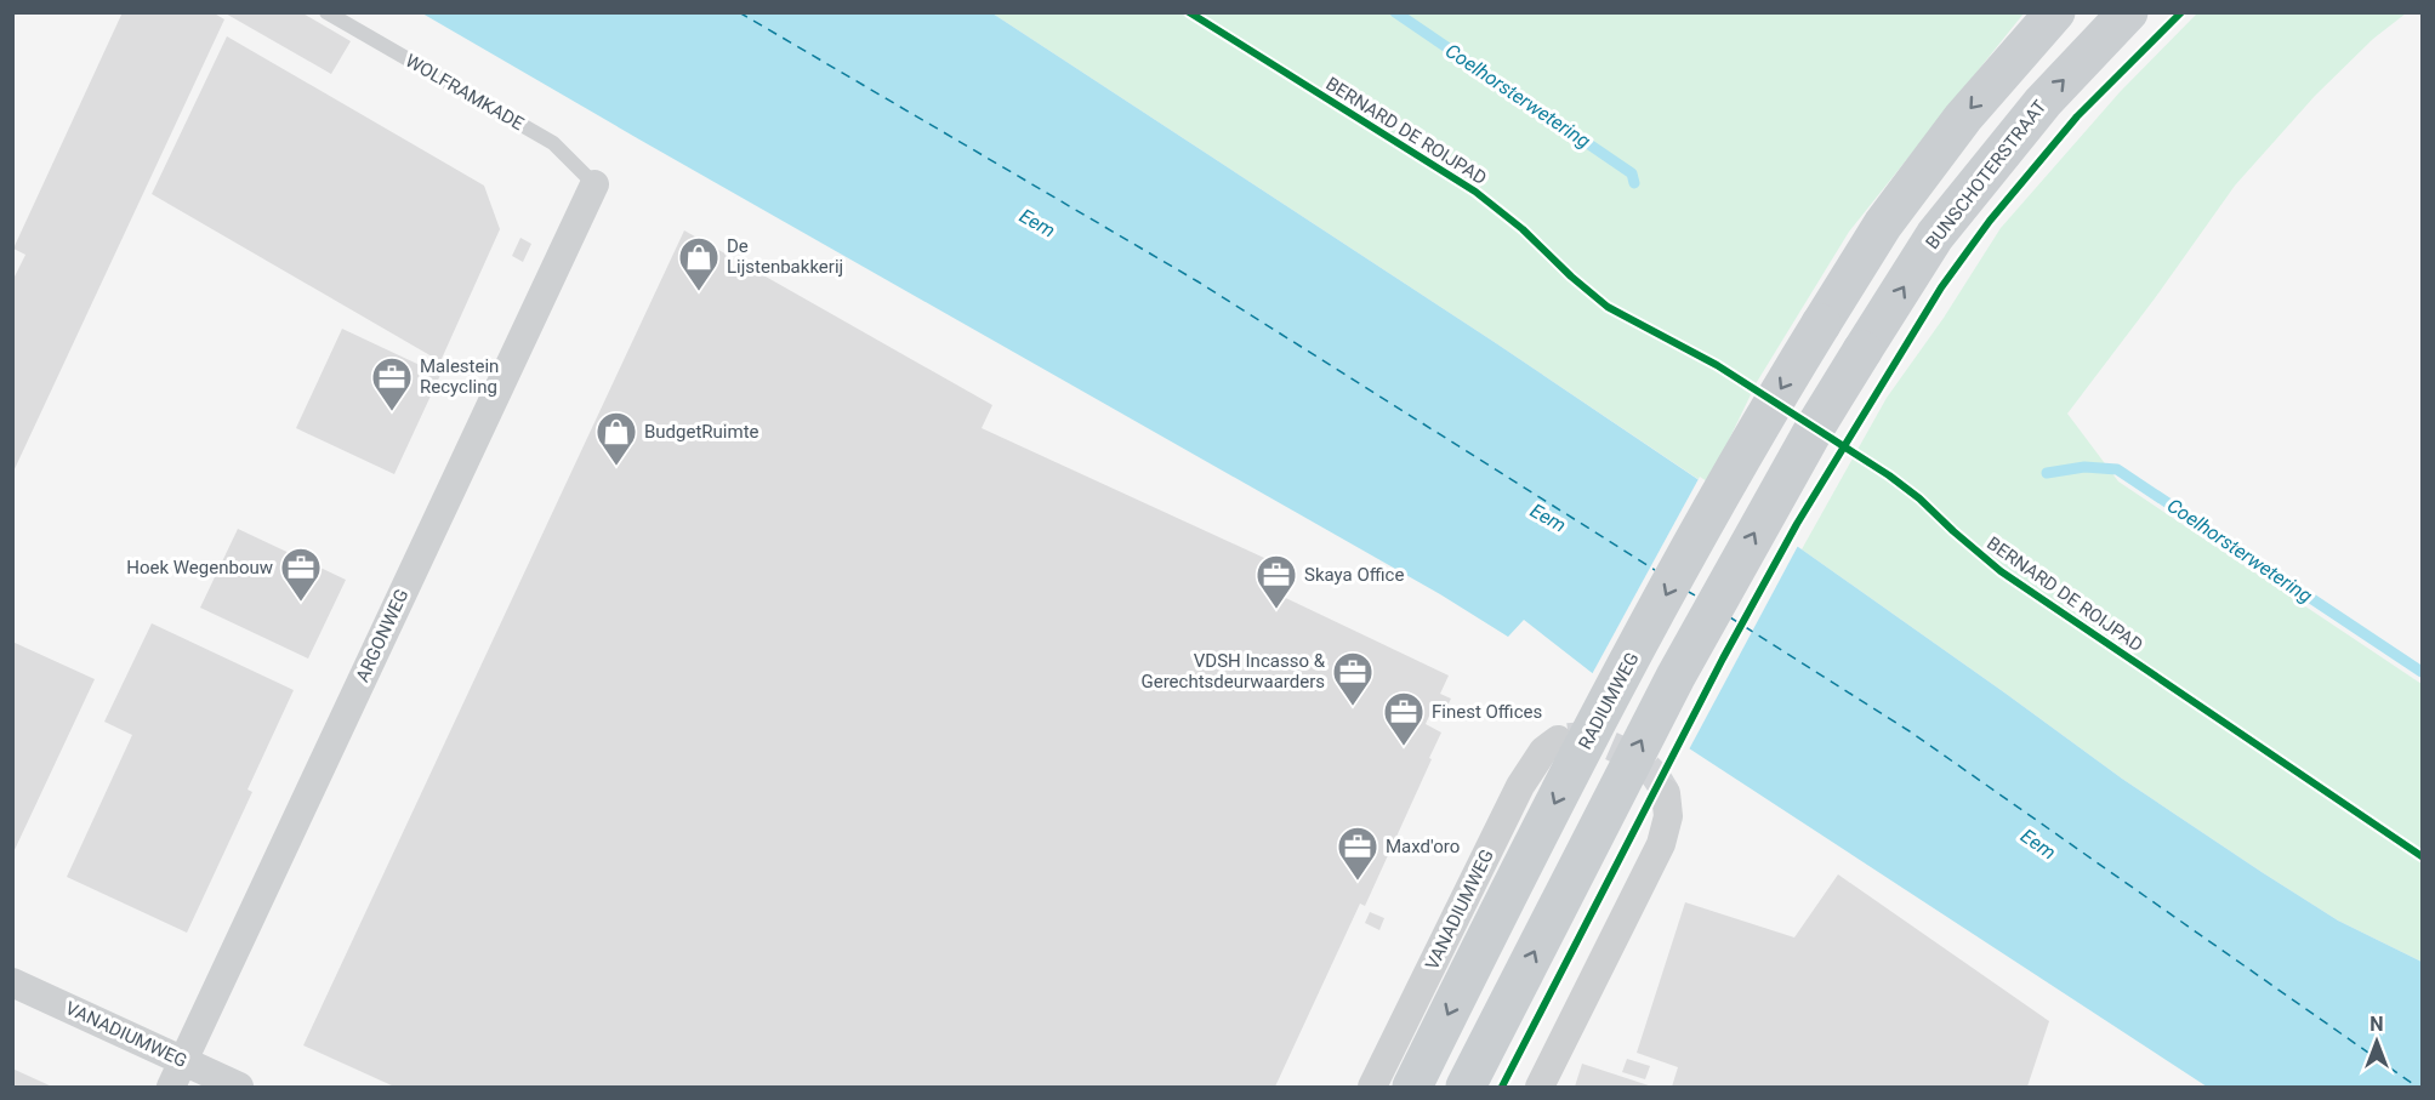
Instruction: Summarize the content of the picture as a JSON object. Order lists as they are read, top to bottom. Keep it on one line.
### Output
{"streets":{"main road":["BUNSCHOTERSTRAAT","RADIUMWEG"],"street":["ARGONWEG","VANADIUMWEG"],"lane":["WOLFRAMKADE"],"cycle path":["BERNARD DE ROIJPAD"]},"crossings":[["WOLFRAMKADE","ARGONWEG"],["ARGONWEG","VANADIUMWEG"]],"one_way":["BUNSCHOTERSTRAAT","RADIUMWEG"],"water":["Coelhorsterwetering","Eem"],"places":{"shop":["De Lijstenbakkerij","BudgetRuimte"],"office":["Malestein Recycling","Hoek Wegenbouw","Skaya Office","VDSH Incasso & Gerechtsdeurwaarders","Finest Offices","Maxd'oro"]},"north":"top"}
